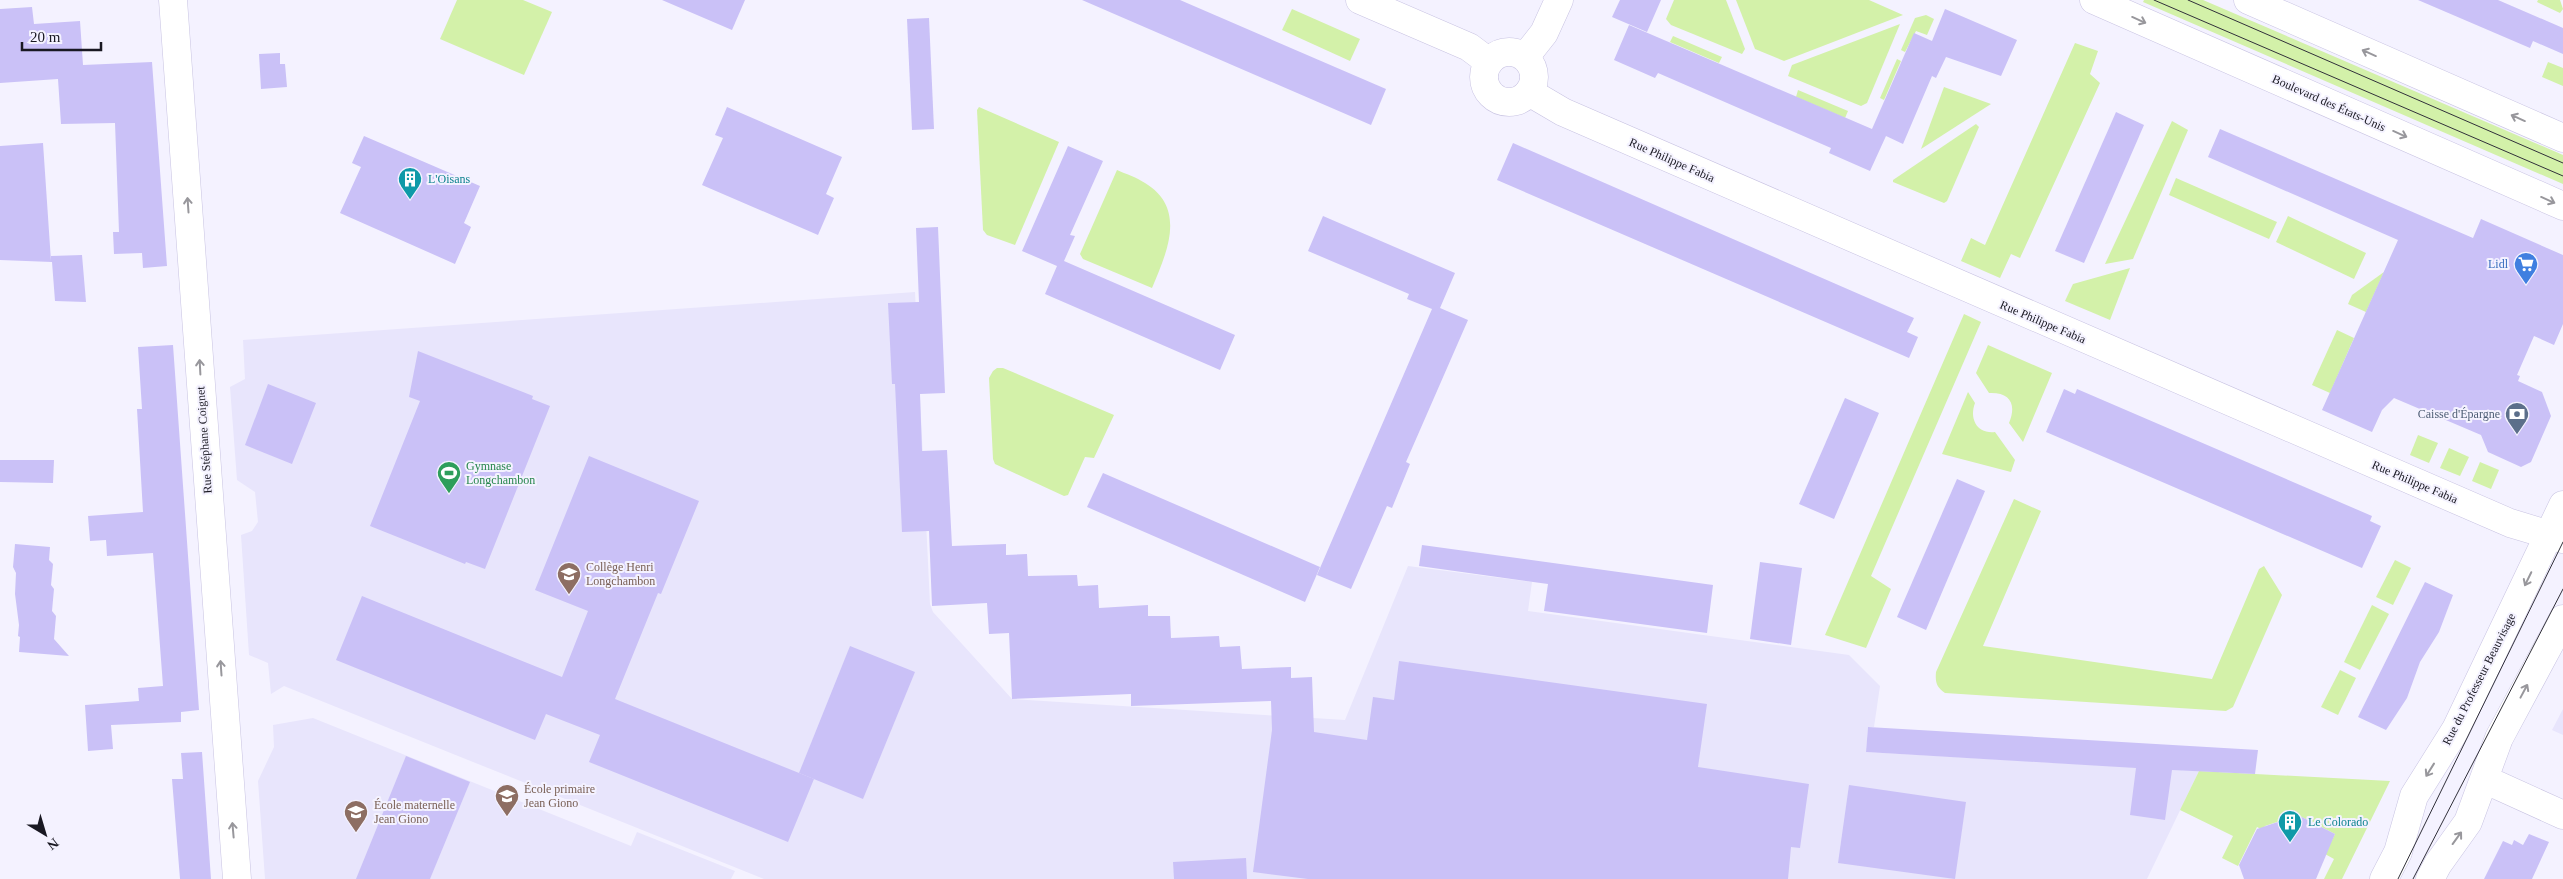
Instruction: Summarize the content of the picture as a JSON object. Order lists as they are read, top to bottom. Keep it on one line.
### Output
{"streets":{"street":["Boulevard des États-Unis","Rue Philippe Fabia","Rue Stéphane Coignet","Rue du Professeur Beauvisage"]},"crossings":[["Rue Philippe Fabia","Rue du Professeur Beauvisage"]],"one_way":["Rue Stéphane Coignet"],"places":{"building":["L'Oisans","Le Colorado"],"supermarket":["Lidl"],"bank":["Caisse d'Épargne"],"sports":["Gymnase Longchambon"],"school or university":["Collège Henri Longchambon","École primaire Jean Giono","École maternelle Jean Giono"]},"scale_bar":"20 m","north":"bottom right"}
